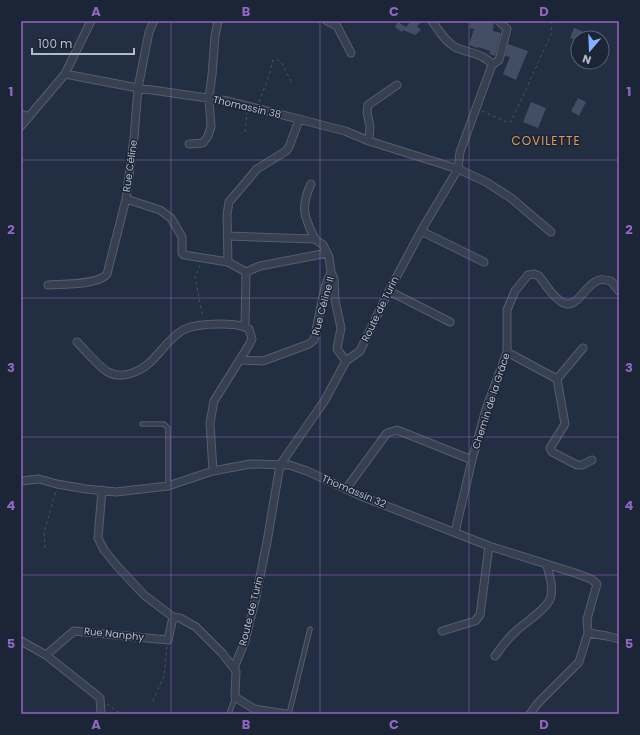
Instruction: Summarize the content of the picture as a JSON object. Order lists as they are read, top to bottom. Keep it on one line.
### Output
{"streets":{"street":["Thomassin 38","Rue Céline","Rue Céline II","Route de Turin","Chemin de la Grâce","Thomassin 32","Rue Nanphy"]},"crossings":[["Thomassin 38","Rue Céline"],["Thomassin 38","Route de Turin"],["Route de Turin","Thomassin 32"],["Chemin de la Grâce","Thomassin 32"]],"districts":["COVILETTE"],"scale_bar":"100 m","north":"bottom","grid":{"columns":["A","B","C","D"],"rows":["1","2","3","4","5"]}}
